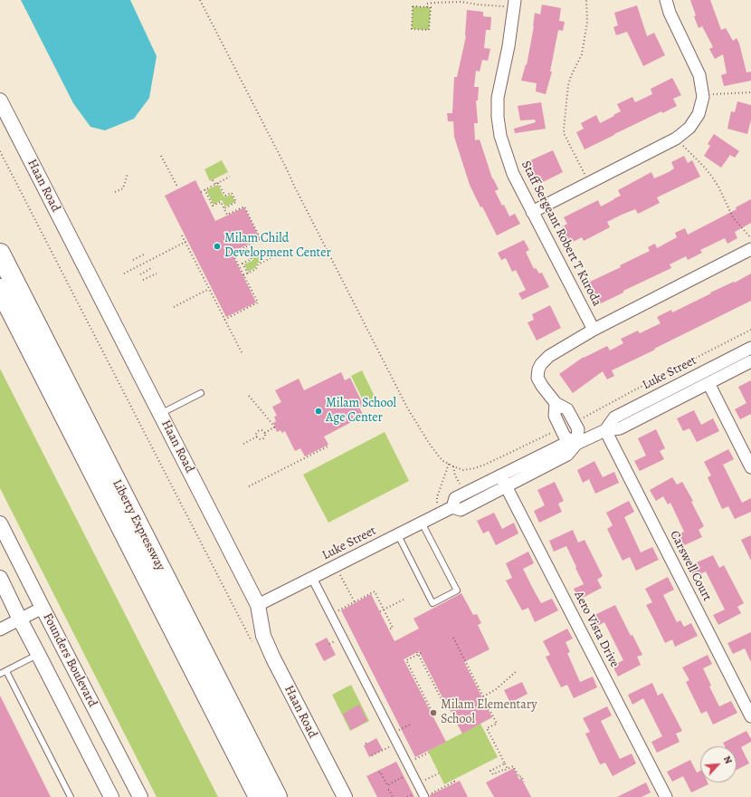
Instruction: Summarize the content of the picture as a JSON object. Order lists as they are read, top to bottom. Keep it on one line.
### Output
{"streets":{"highway":["Liberty Expressway"],"street":["Haan Road","Staff Sergeant Robert T Kuroda","Luke Street","Carswell Court","Aero Vista Drive","Founders Boulevard"]},"crossings":[["Haan Road","Luke Street"],["Luke Street","Carswell Court"],["Luke Street","Aero Vista Drive"]],"places":["Milam Child Development Center","Milam School Age Center","Milam Elementary School"],"north":"top right"}
